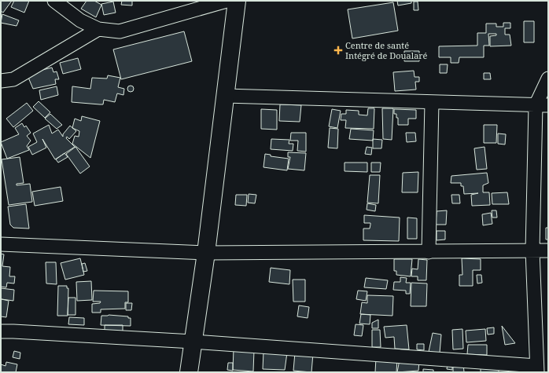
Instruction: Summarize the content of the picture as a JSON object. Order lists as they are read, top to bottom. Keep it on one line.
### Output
{"places":{"health":["Centre de santé Intégré de Doualaré"]}}
